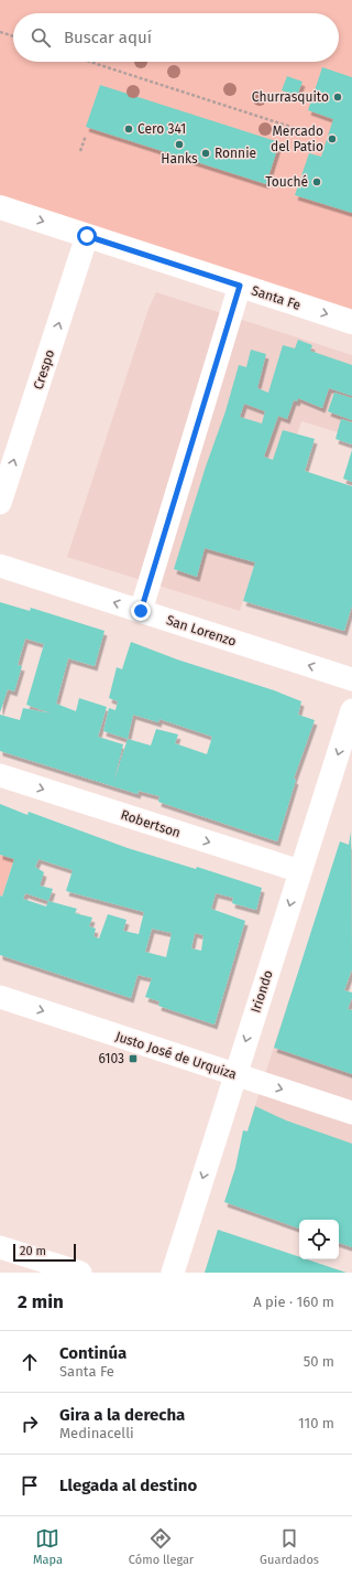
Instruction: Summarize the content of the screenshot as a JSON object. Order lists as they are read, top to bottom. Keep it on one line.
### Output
{"streets":{"main road":["Santa Fe"],"street":["Crespo","San Lorenzo","Robertson","Iriondo","Justo José de Urquiza"]},"crossings":[["Santa Fe","Crespo"],["Robertson","Iriondo"],["Iriondo","Justo José de Urquiza"]],"one_way":["Santa Fe","San Lorenzo","Robertson","Iriondo","Justo José de Urquiza"],"places":{"other":["Churrasquito","Cero 341","Mercado del Patio","Hanks","Ronnie","Touché"],"transit":["6103"]},"scale_bar":"20 m","page":{"search":"Buscar aquí","scale":"20 m","heading":["2 min","A pie · 160 m"],"list":[["Continúa","Santa Fe","50 m"],["Gira a la derecha","Medinacelli","110 m"],"Llegada al destino"],"nav":["Mapa","Cómo llegar","Guardados"]}}
